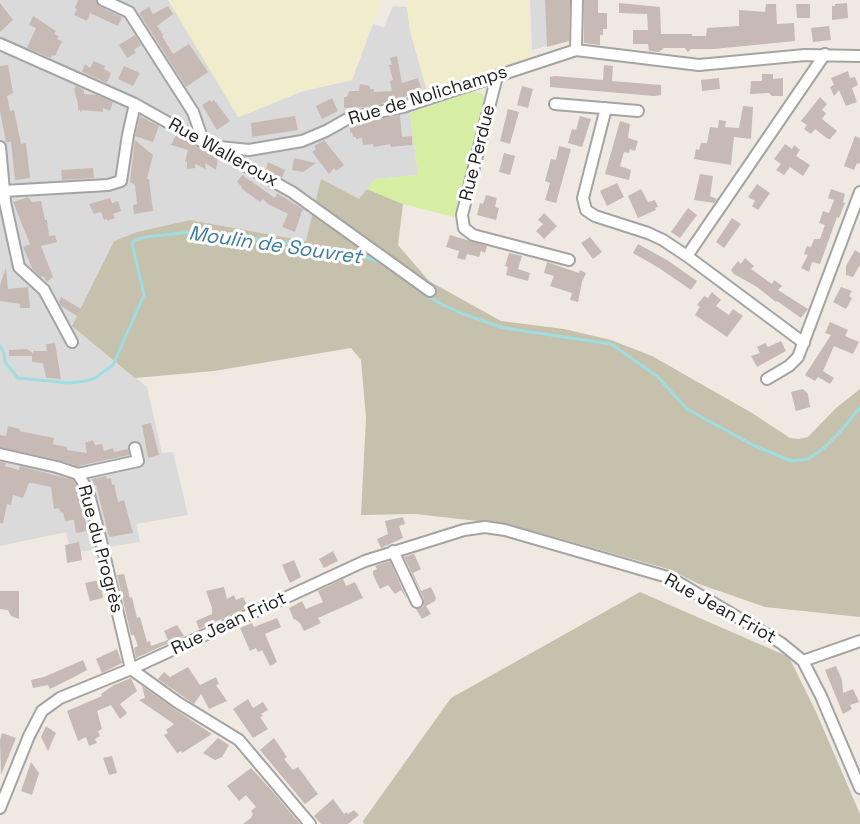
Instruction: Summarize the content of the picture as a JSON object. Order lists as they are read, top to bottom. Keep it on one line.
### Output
{"streets":{"street":["Rue de Nolichamps","Rue Walleroux","Rue Perdue","Rue du Progrès","Rue Jean Friot"]},"crossings":[["Rue de Nolichamps","Rue Walleroux"],["Rue de Nolichamps","Rue Perdue"],["Rue du Progrès","Rue Jean Friot"]],"water":["Moulin de Souvret"]}
